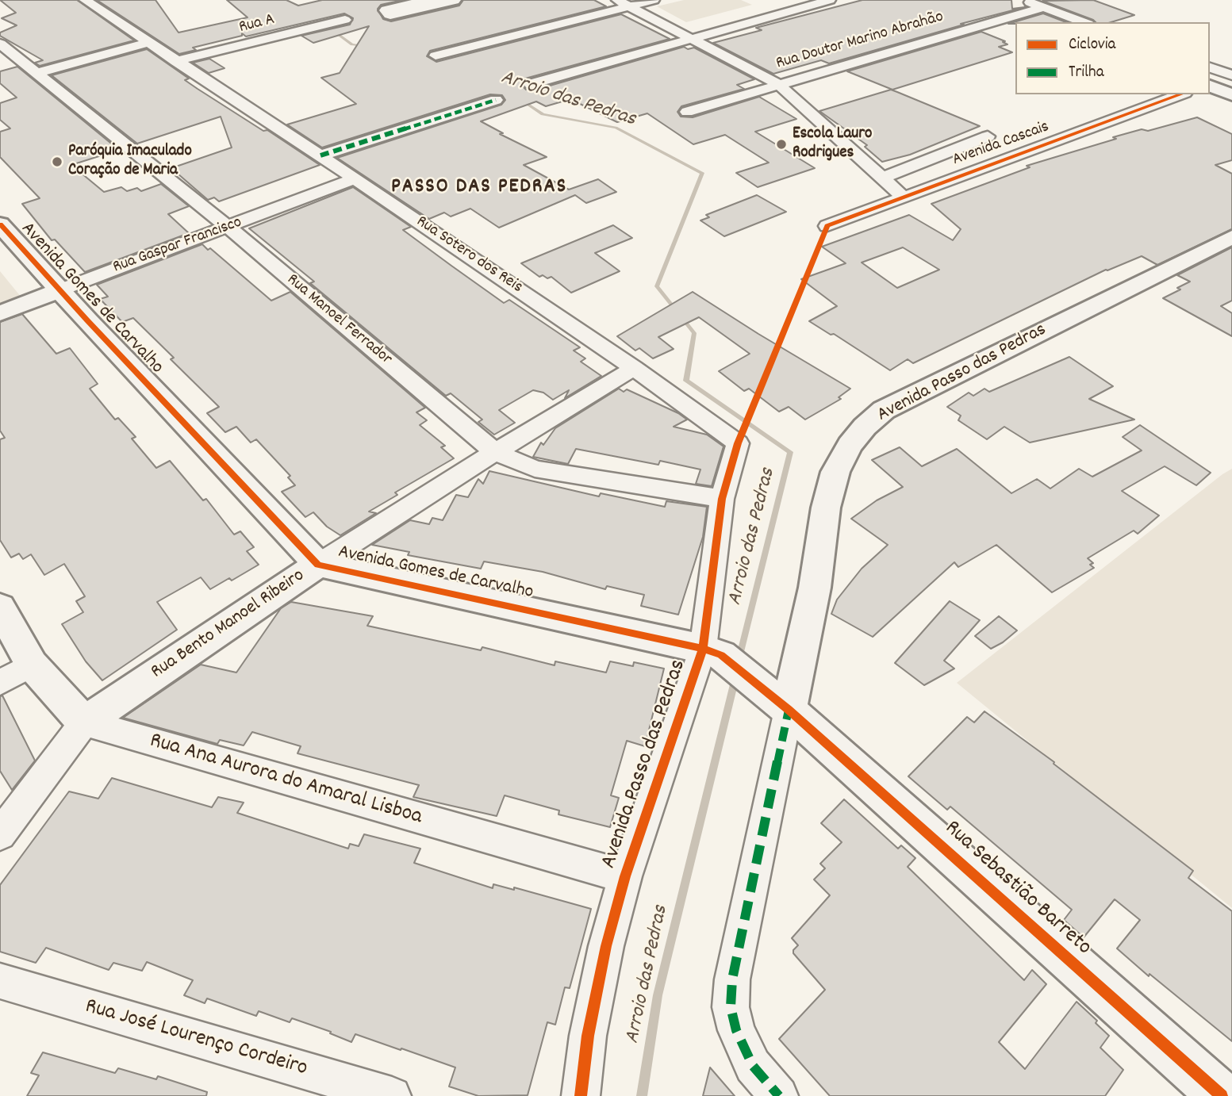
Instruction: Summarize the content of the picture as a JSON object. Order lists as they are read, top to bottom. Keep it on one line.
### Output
{"streets":{"street":["Rua A","Rua Doutor Marino Abrahão","Avenida Cascais","Rua Gaspar Francisco","Rua Sotero dos Reis","Avenida Gomes de Carvalho","Rua Manoel Ferrador","Avenida Passo das Pedras","Rua Bento Manoel Ribeiro","Rua Ana Aurora do Amaral Lisboa","Rua Sebastião Barreto","Rua José Lourenço Cordeiro"]},"crossings":[["Rua A","Rua Sotero dos Reis"],["Rua Gaspar Francisco","Rua Sotero dos Reis"],["Rua Gaspar Francisco","Avenida Gomes de Carvalho"],["Rua Gaspar Francisco","Rua Manoel Ferrador"],["Rua Sotero dos Reis","Avenida Passo das Pedras"],["Rua Sotero dos Reis","Rua Bento Manoel Ribeiro"],["Avenida Gomes de Carvalho","Avenida Passo das Pedras"],["Avenida Gomes de Carvalho","Rua Bento Manoel Ribeiro"],["Avenida Gomes de Carvalho","Rua Sebastião Barreto"],["Rua Manoel Ferrador","Avenida Passo das Pedras"],["Rua Manoel Ferrador","Rua Bento Manoel Ribeiro"],["Avenida Passo das Pedras","Rua Ana Aurora do Amaral Lisboa"],["Avenida Passo das Pedras","Rua Sebastião Barreto"],["Rua Bento Manoel Ribeiro","Rua Ana Aurora do Amaral Lisboa"]],"districts":["PASSO DAS PEDRAS"],"water":["Arroio das Pedras"],"places":["Escola Lauro Rodrigues","Paróquia Imaculado Coração de Maria"],"legend":["Ciclovia","Trilha"]}
